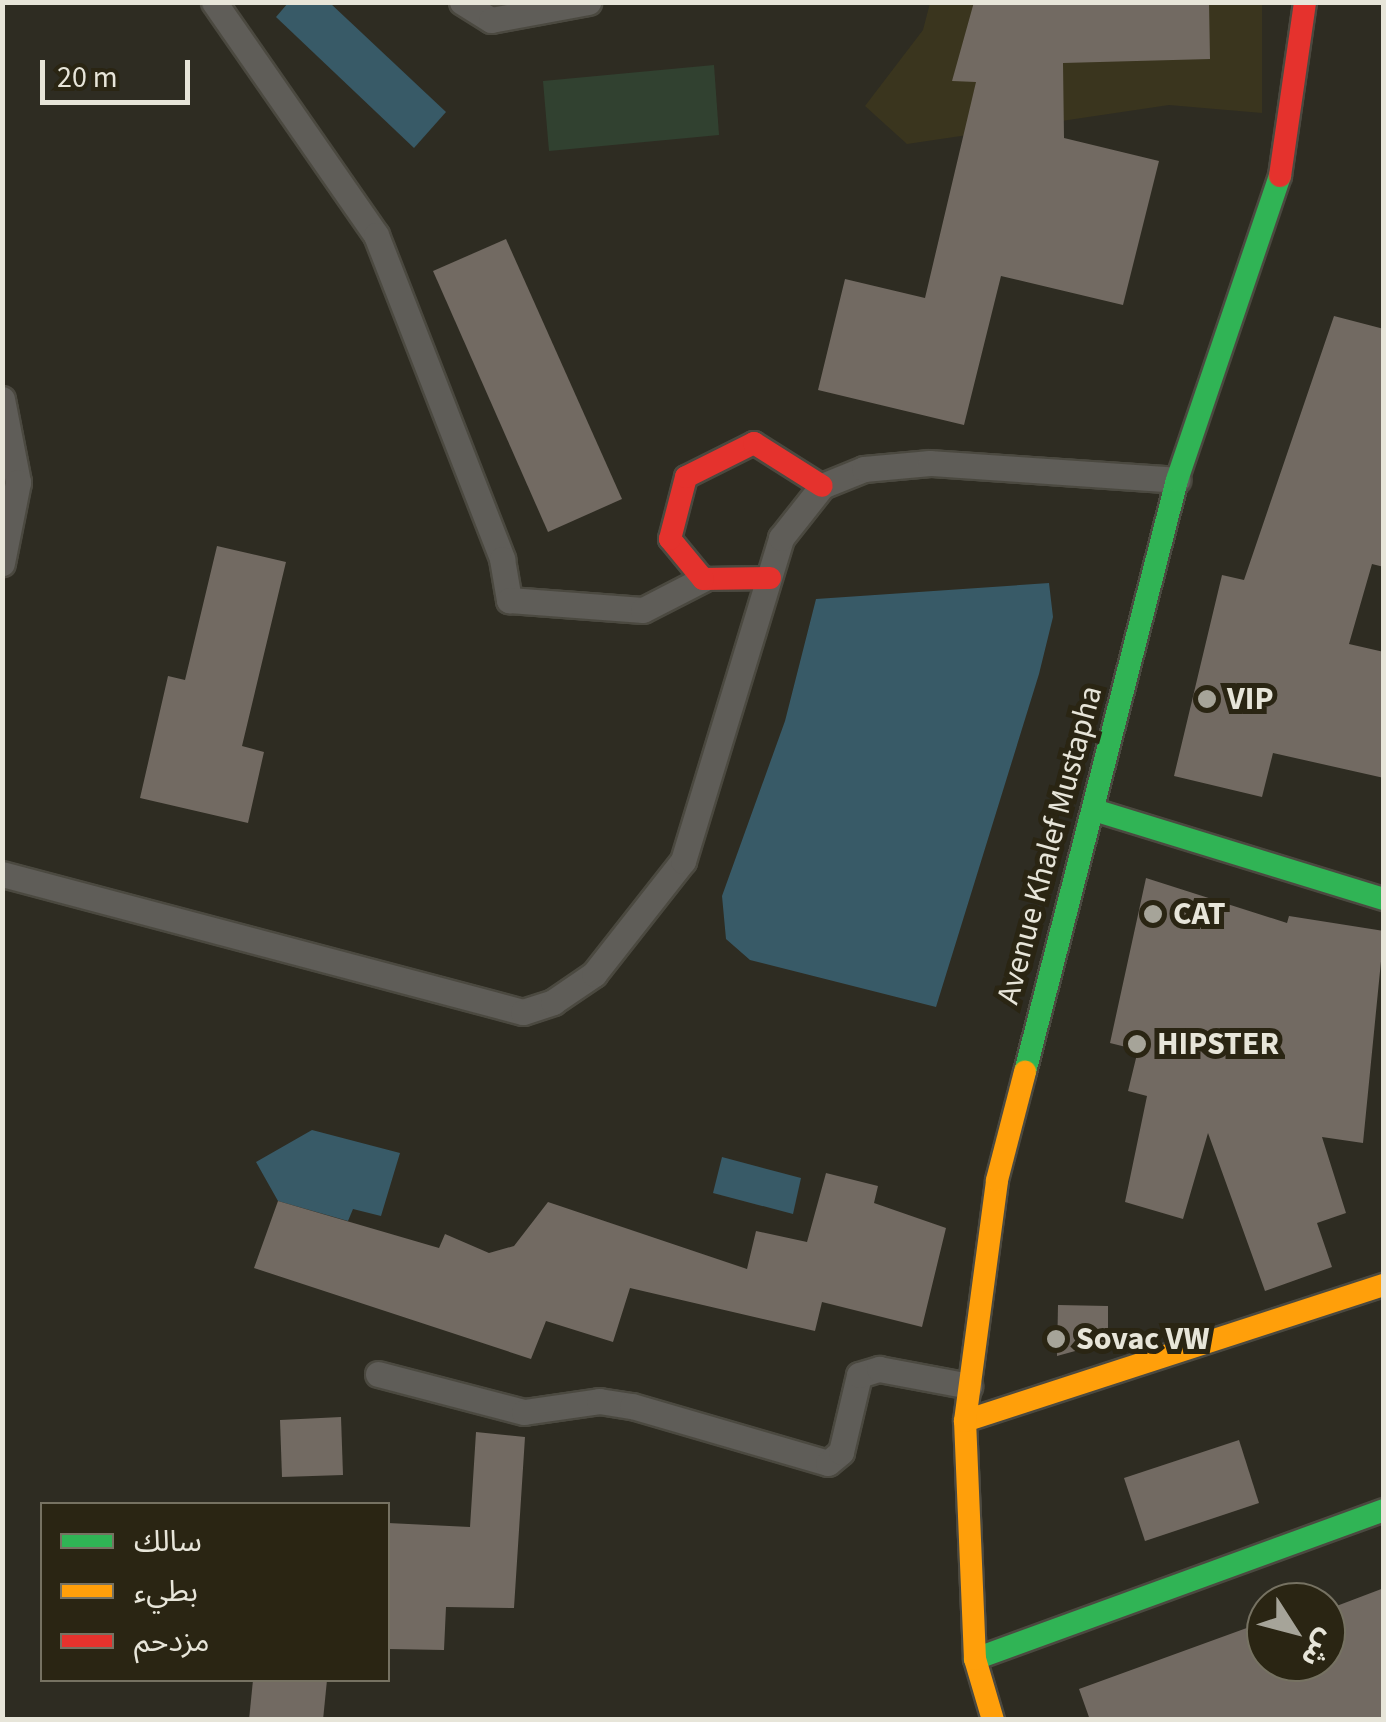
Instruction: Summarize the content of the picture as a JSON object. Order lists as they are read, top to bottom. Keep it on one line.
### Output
{"streets":{"main road":["Avenue Khalef Mustapha"]},"places":["VIP","CAT","HIPSTER","Sovac VW"],"legend":["سالك","بطيء","مزدحم"],"scale_bar":"20 m","north":"bottom right"}
